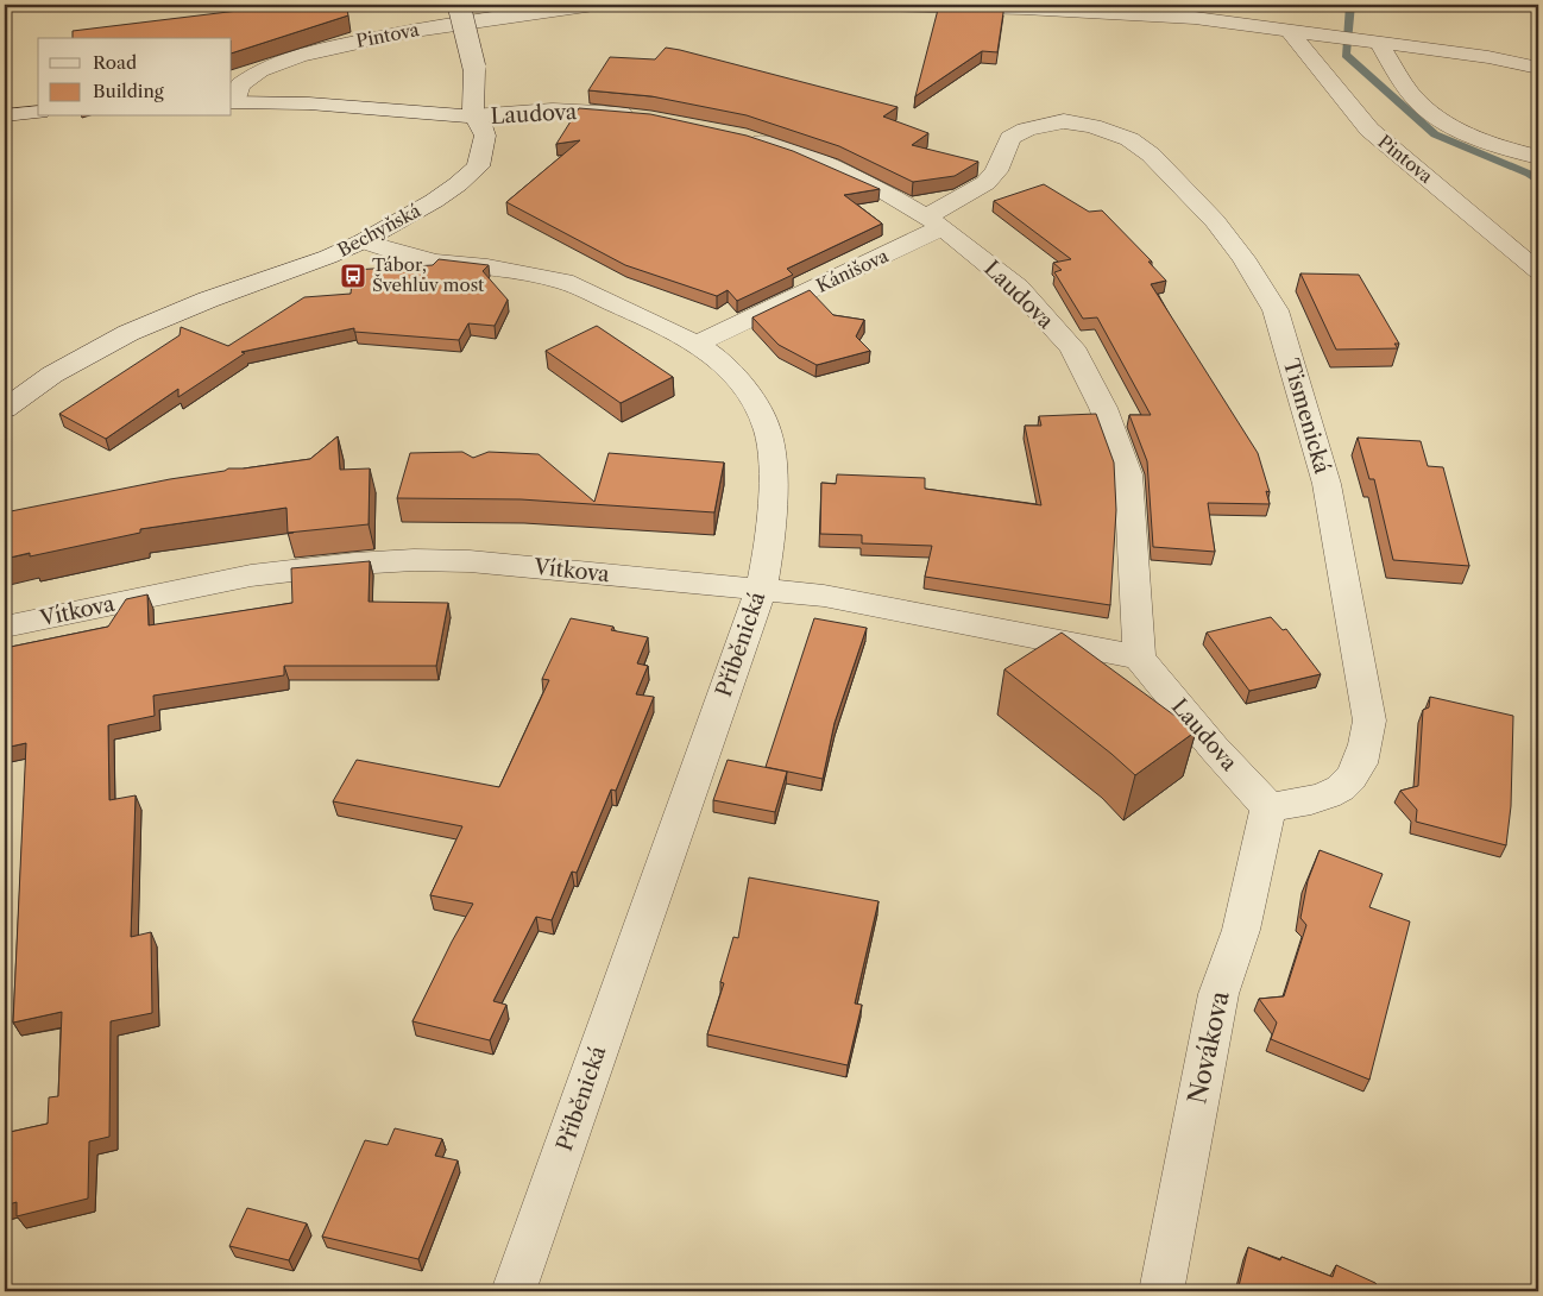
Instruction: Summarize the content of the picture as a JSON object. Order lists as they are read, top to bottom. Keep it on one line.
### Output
{"streets":{"street":["Pintova","Laudova","Bechyňská","Kánišova","Tismenická","Vítkova","Příběnická","Novákova"]},"crossings":[["Laudova","Bechyňská"],["Laudova","Kánišova"],["Laudova","Tismenická"],["Laudova","Vítkova"],["Laudova","Novákova"],["Bechyňská","Příběnická"],["Kánišova","Tismenická"],["Kánišova","Příběnická"],["Tismenická","Novákova"],["Vítkova","Příběnická"]],"places":{"bus stop":["Tábor, Švehlův most"]},"legend":["Road","Building"]}
